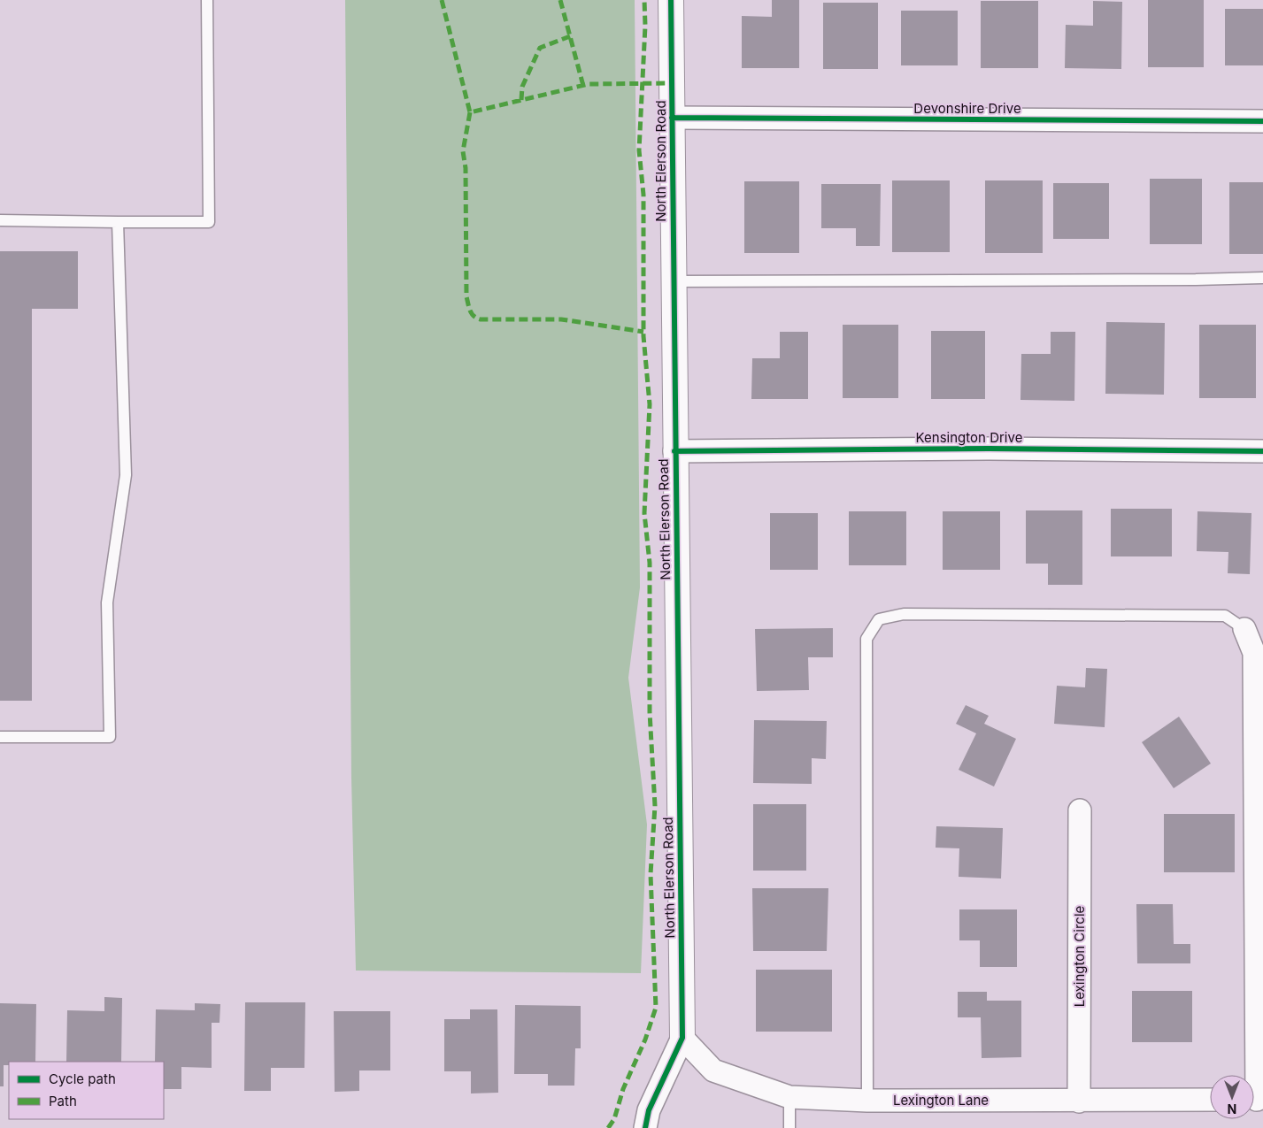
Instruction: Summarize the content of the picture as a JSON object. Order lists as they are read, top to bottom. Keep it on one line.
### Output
{"streets":{"street":["Devonshire Drive","North Elerson Road","Kensington Drive","Lexington Circle","Lexington Lane"]},"crossings":[["Devonshire Drive","North Elerson Road"],["North Elerson Road","Kensington Drive"],["North Elerson Road","Lexington Lane"],["Lexington Circle","Lexington Lane"]],"legend":["Cycle path","Path"],"north":"bottom"}
